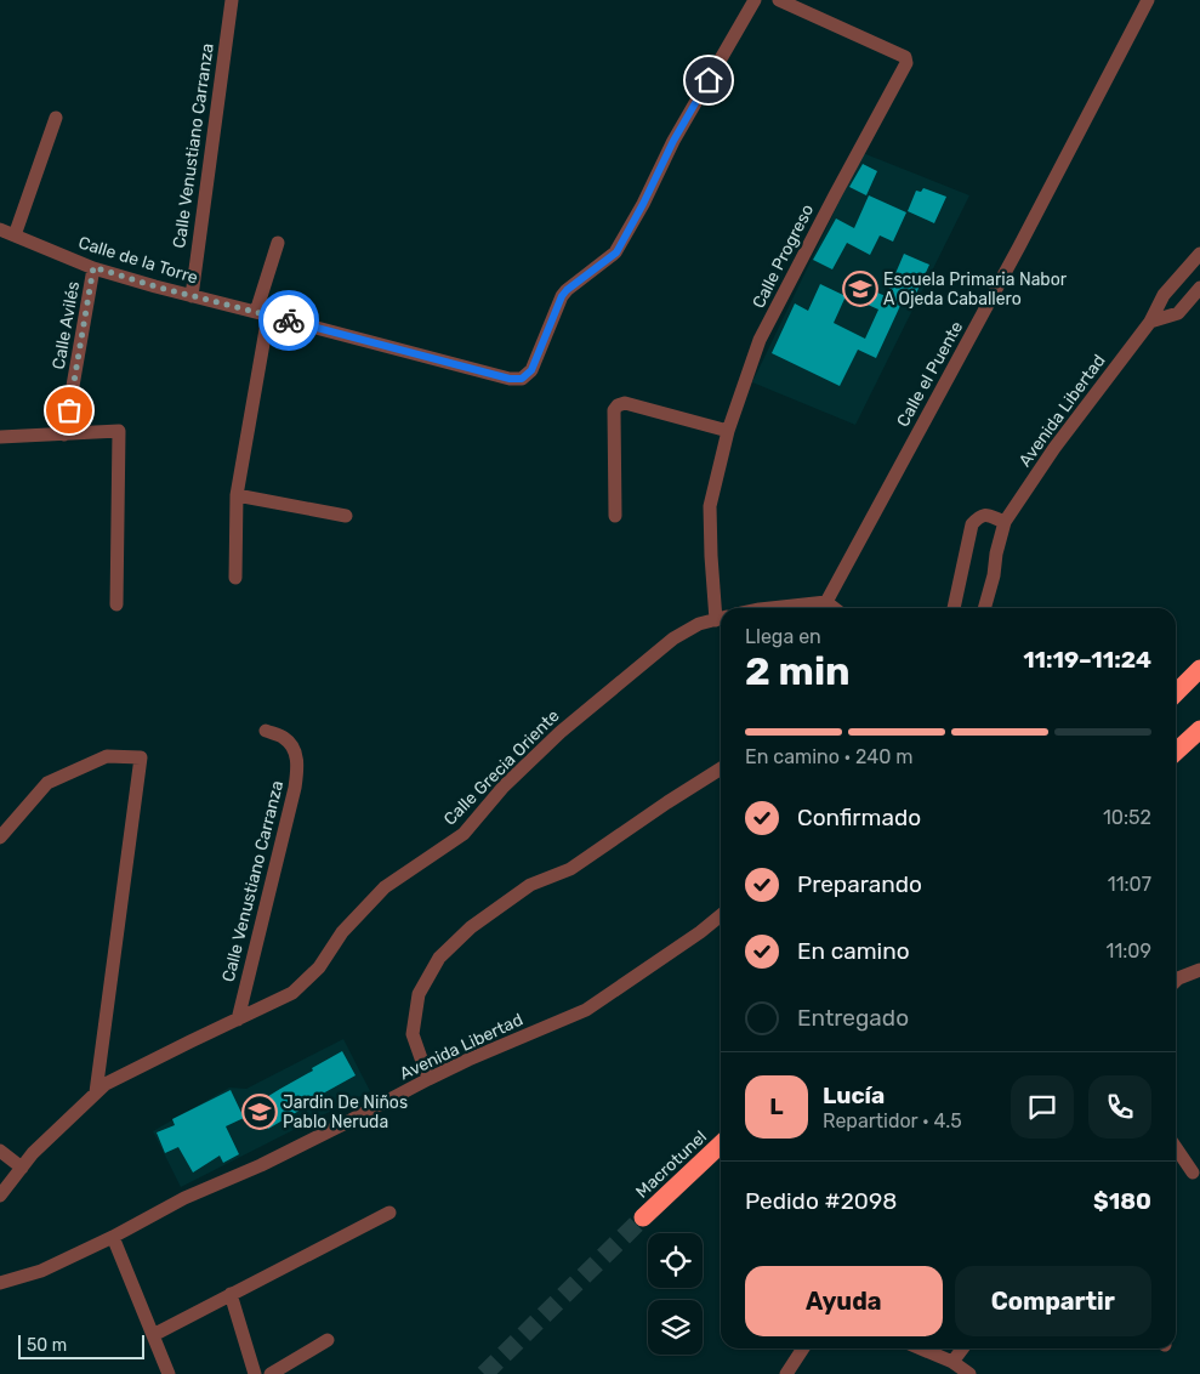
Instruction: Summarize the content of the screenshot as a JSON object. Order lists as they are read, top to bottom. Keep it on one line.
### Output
{"streets":{"highway":["Macrotunel"],"street":["Calle Venustiano Carranza","Calle Progreso","Calle de la Torre","Calle Avilés","Calle el Puente","Avenida Libertad","Calle Grecia Oriente"]},"crossings":[["Calle Venustiano Carranza","Calle de la Torre"],["Calle Venustiano Carranza","Calle Grecia Oriente"],["Calle Progreso","Calle Grecia Oriente"],["Calle de la Torre","Calle Avilés"]],"places":{"school or university":["Escuela Primaria Nabor A Ojeda Caballero","Jardin De Niños Pablo Neruda"]},"scale_bar":"50 m","page":{"heading":["2 min","Llega en","11:19–11:24"],"panel":["Lucía","Repartidor · 4.5","Pedido #2098","$180"],"bar":"En camino · 240 m","list":[["Confirmado","10:52"],["Preparando","11:07"],["En camino","11:09"],"Entregado"],"round":"L","buttons":["Ayuda","Compartir"],"scale":"50 m"}}
